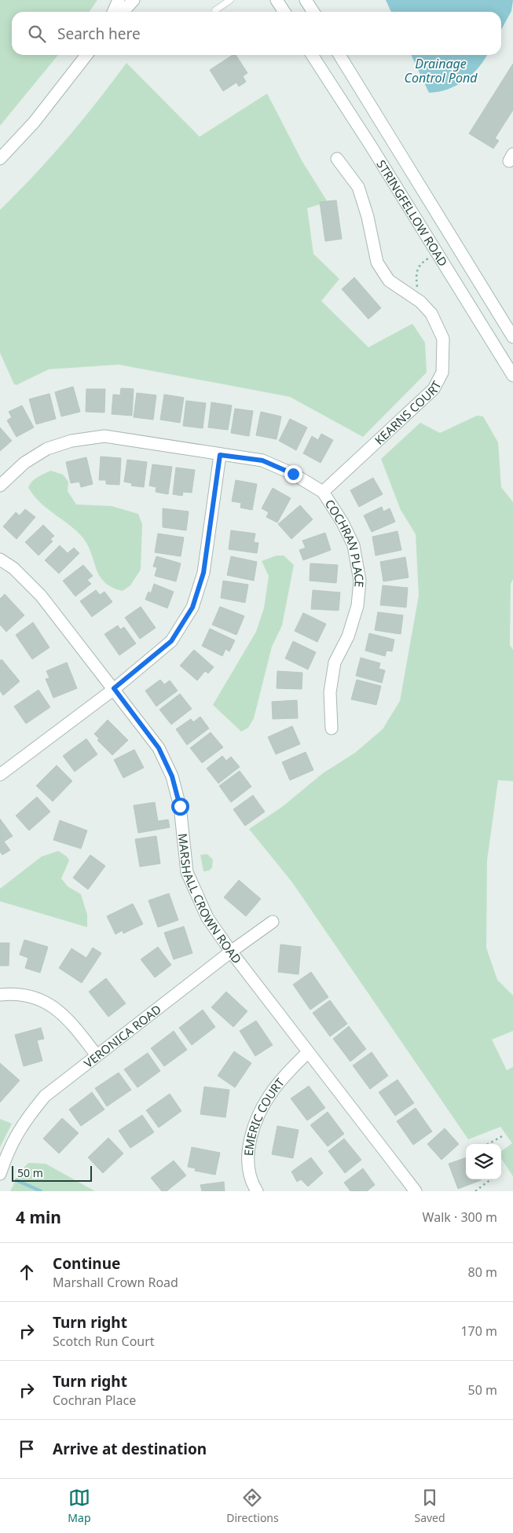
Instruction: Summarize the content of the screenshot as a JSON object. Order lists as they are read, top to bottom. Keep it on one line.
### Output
{"streets":{"street":["STRINGFELLOW ROAD","KEARNS COURT","COCHRAN PLACE","MARSHALL CROWN ROAD","VERONICA ROAD","EMERIC COURT"]},"crossings":[["KEARNS COURT","COCHRAN PLACE"],["MARSHALL CROWN ROAD","VERONICA ROAD"],["MARSHALL CROWN ROAD","EMERIC COURT"]],"water":["Drainage Control Pond"],"scale_bar":"50 m","page":{"search":"Search here","scale":"50 m","heading":["4 min","Walk · 300 m"],"list":[["Continue","Marshall Crown Road","80 m"],["Turn right","Scotch Run Court","170 m"],["Turn right","Cochran Place","50 m"],"Arrive at destination"],"nav":["Map","Directions","Saved"]}}
